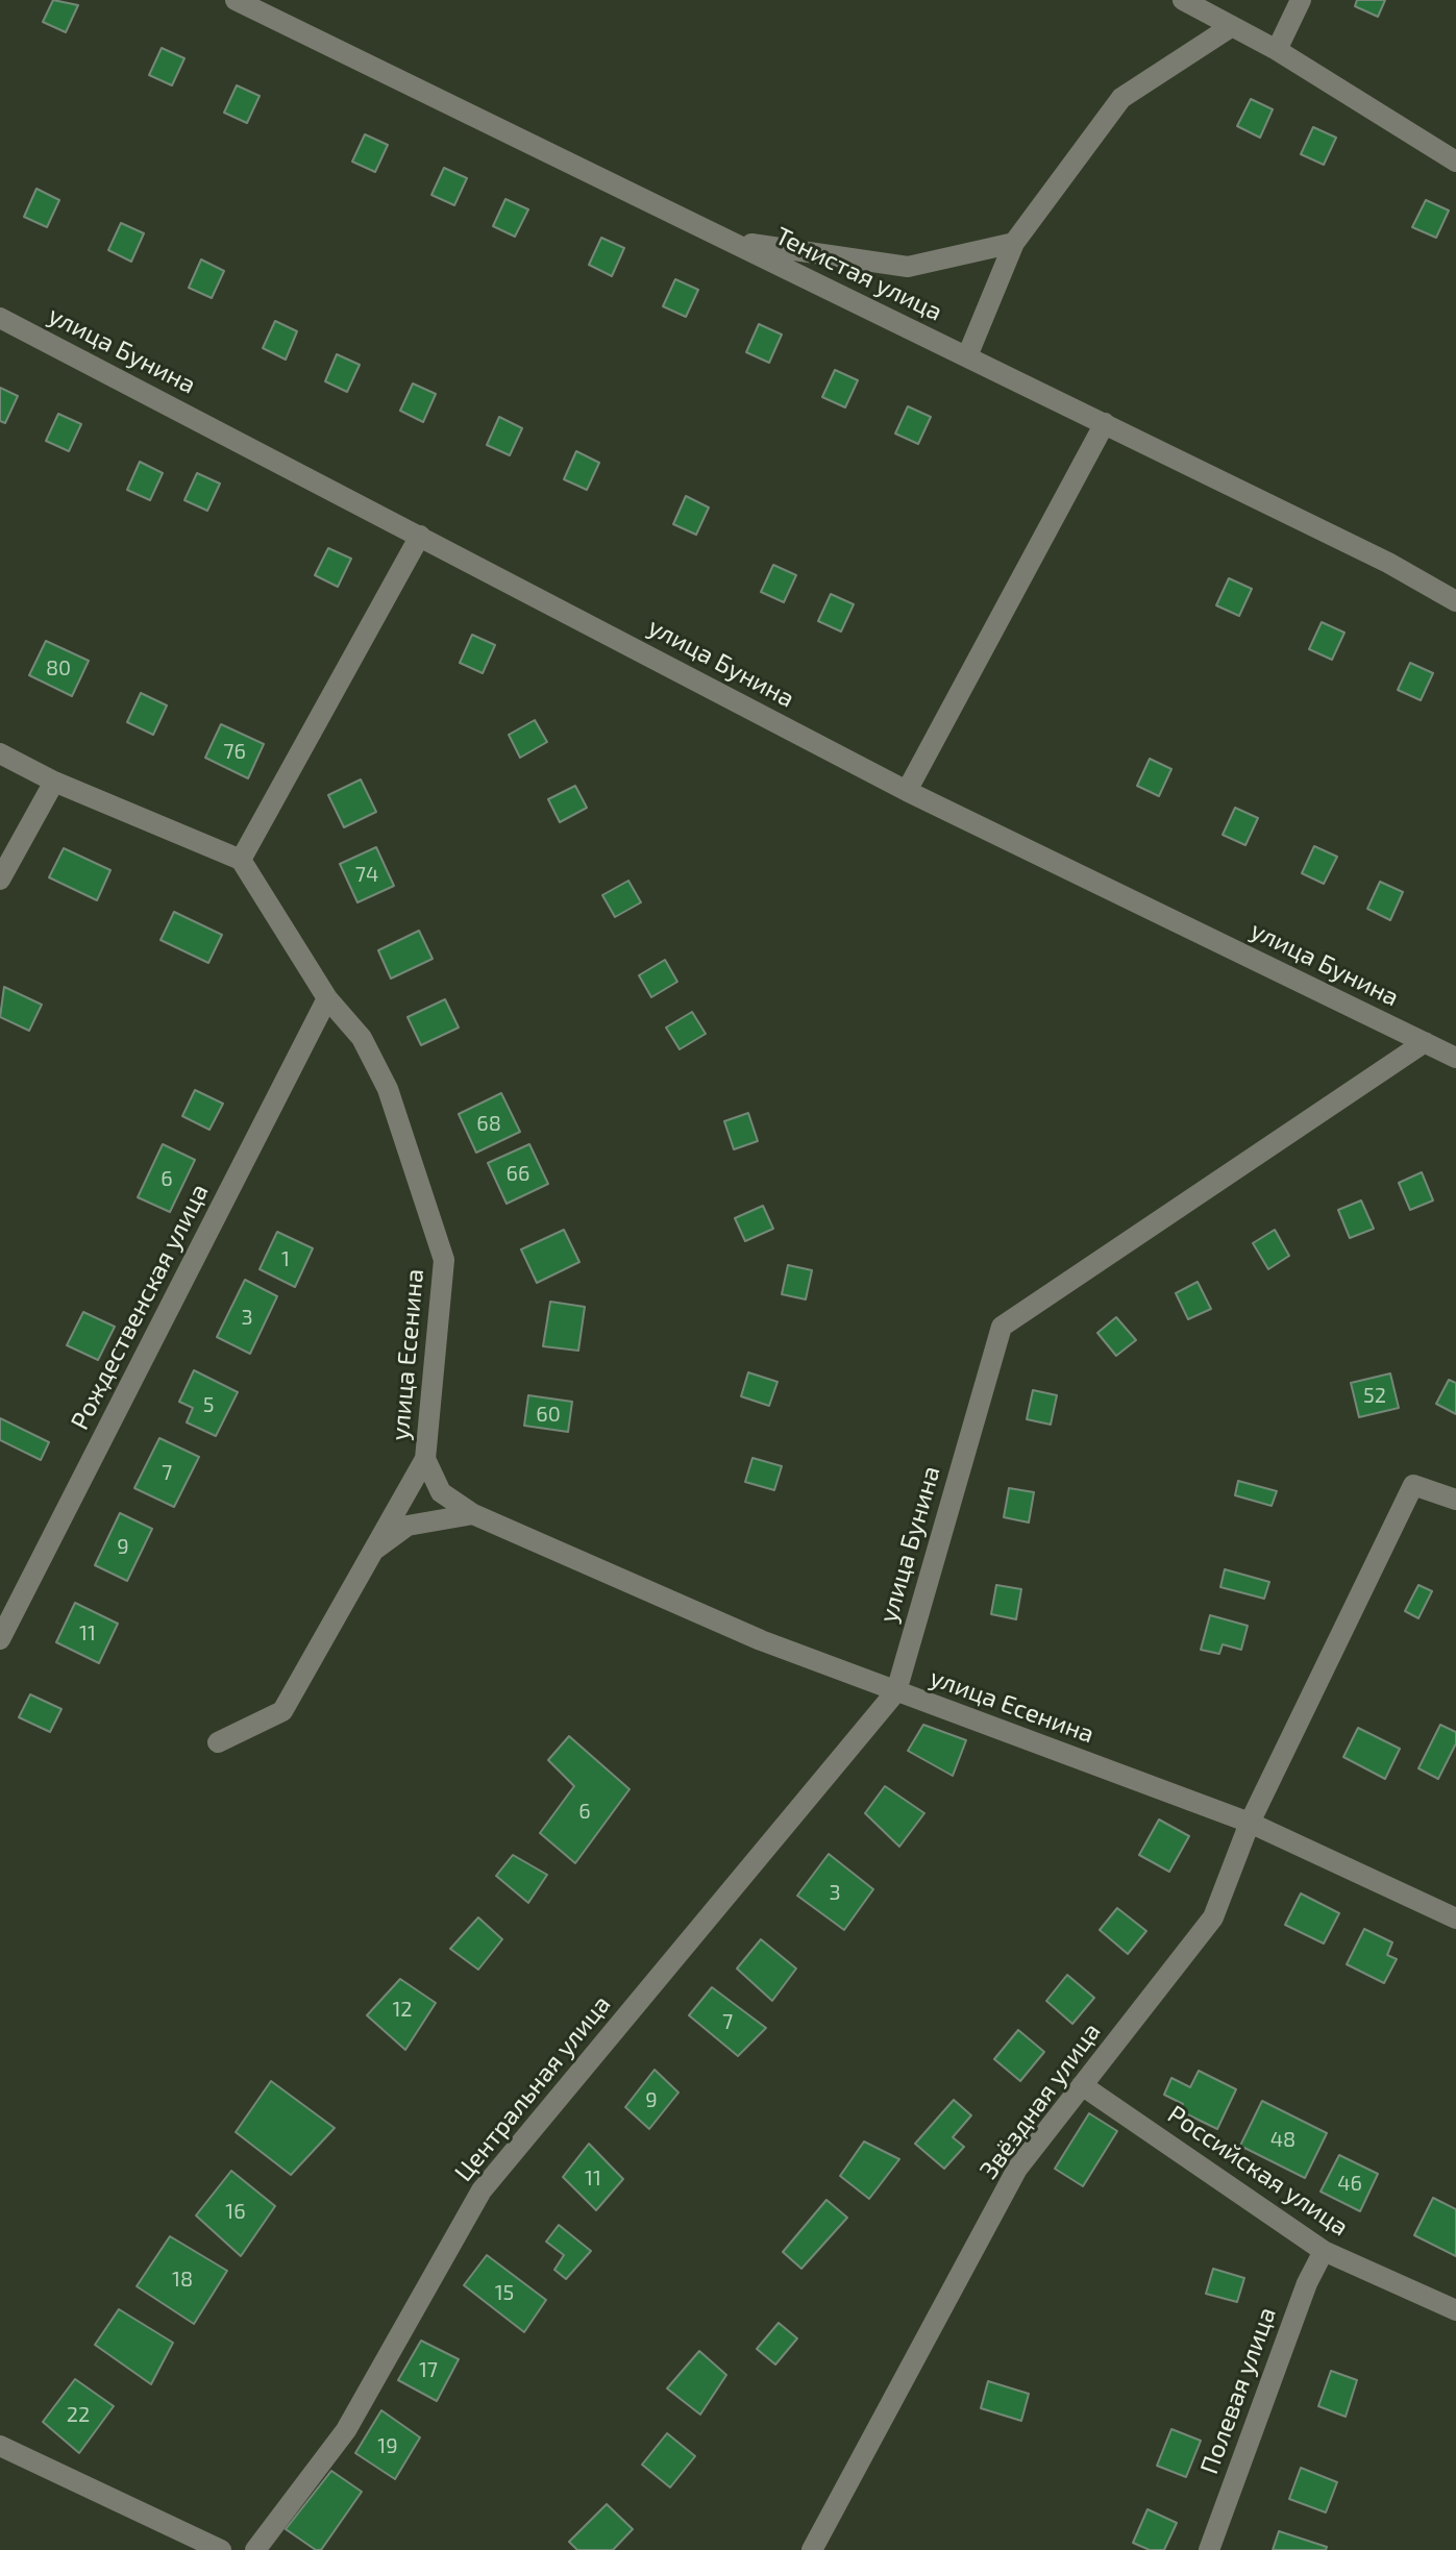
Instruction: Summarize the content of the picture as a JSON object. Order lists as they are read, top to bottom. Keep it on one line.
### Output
{"streets":{"street":["Тенистая улица","улица Бунина","Рождественская улица","улица Есенина","Центральная улица","Звёздная улица","Российская улица","Полевая улица"]},"crossings":[["улица Бунина","улица Есенина"],["улица Бунина","Центральная улица"],["Рождественская улица","улица Есенина"],["улица Есенина","Центральная улица"],["улица Есенина","Звёздная улица"],["Звёздная улица","Российская улица"],["Российская улица","Полевая улица"]],"house_numbers":["80","76","74","68","66","6","1","3","52","5","60","7","9","11","6","3","12","7","9","48","11","46","16","18","15","17","22","19"]}
